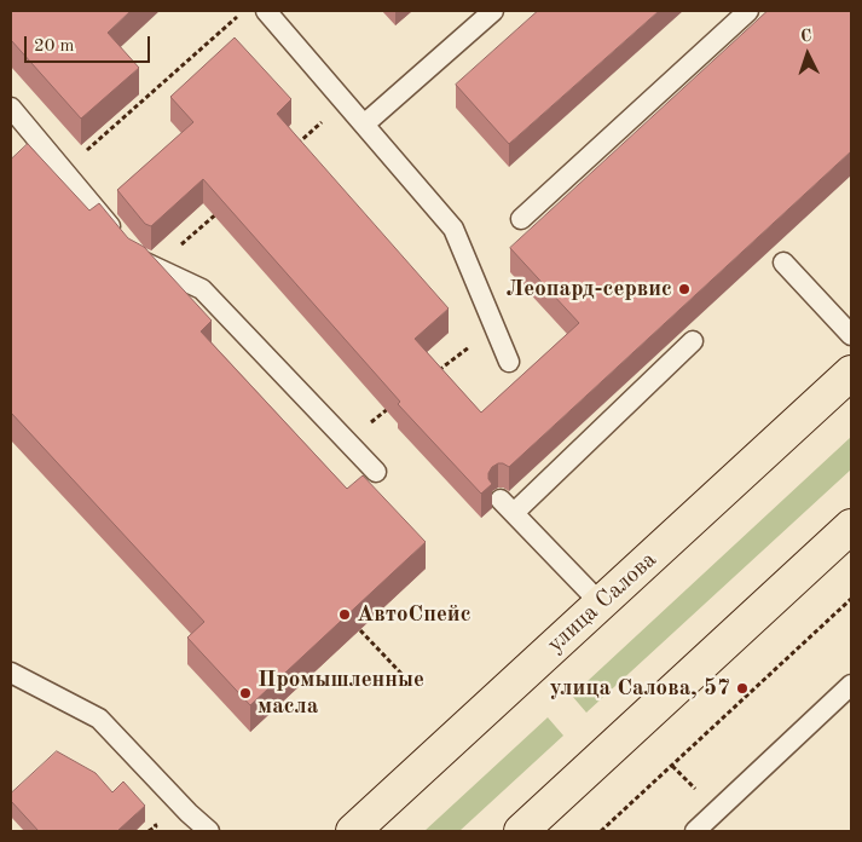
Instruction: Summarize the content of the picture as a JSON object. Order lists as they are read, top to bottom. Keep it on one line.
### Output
{"streets":{"main road":["улица Салова"]},"places":["Леопард-сервис","АвтоСпейс","улица Салова, 57","Промышленные масла"],"scale_bar":"20 m","north":"top"}
